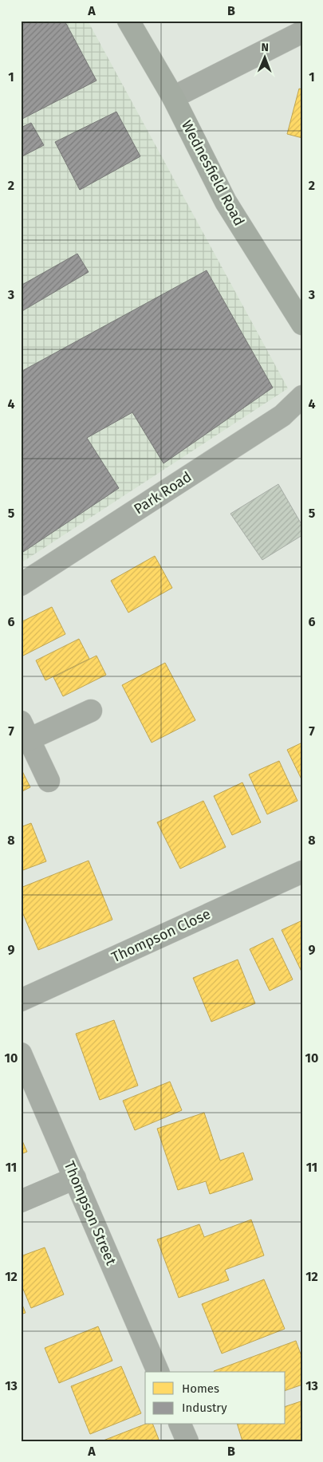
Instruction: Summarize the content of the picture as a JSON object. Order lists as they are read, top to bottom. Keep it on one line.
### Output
{"streets":{"main road":["Wednesfield Road"],"street":["Park Road","Thompson Close","Thompson Street"]},"legend":["Homes","Industry"],"north":"top","grid":{"columns":["A","B"],"rows":["1","2","3","4","5","6","7","8","9","10","11","12","13"]}}
